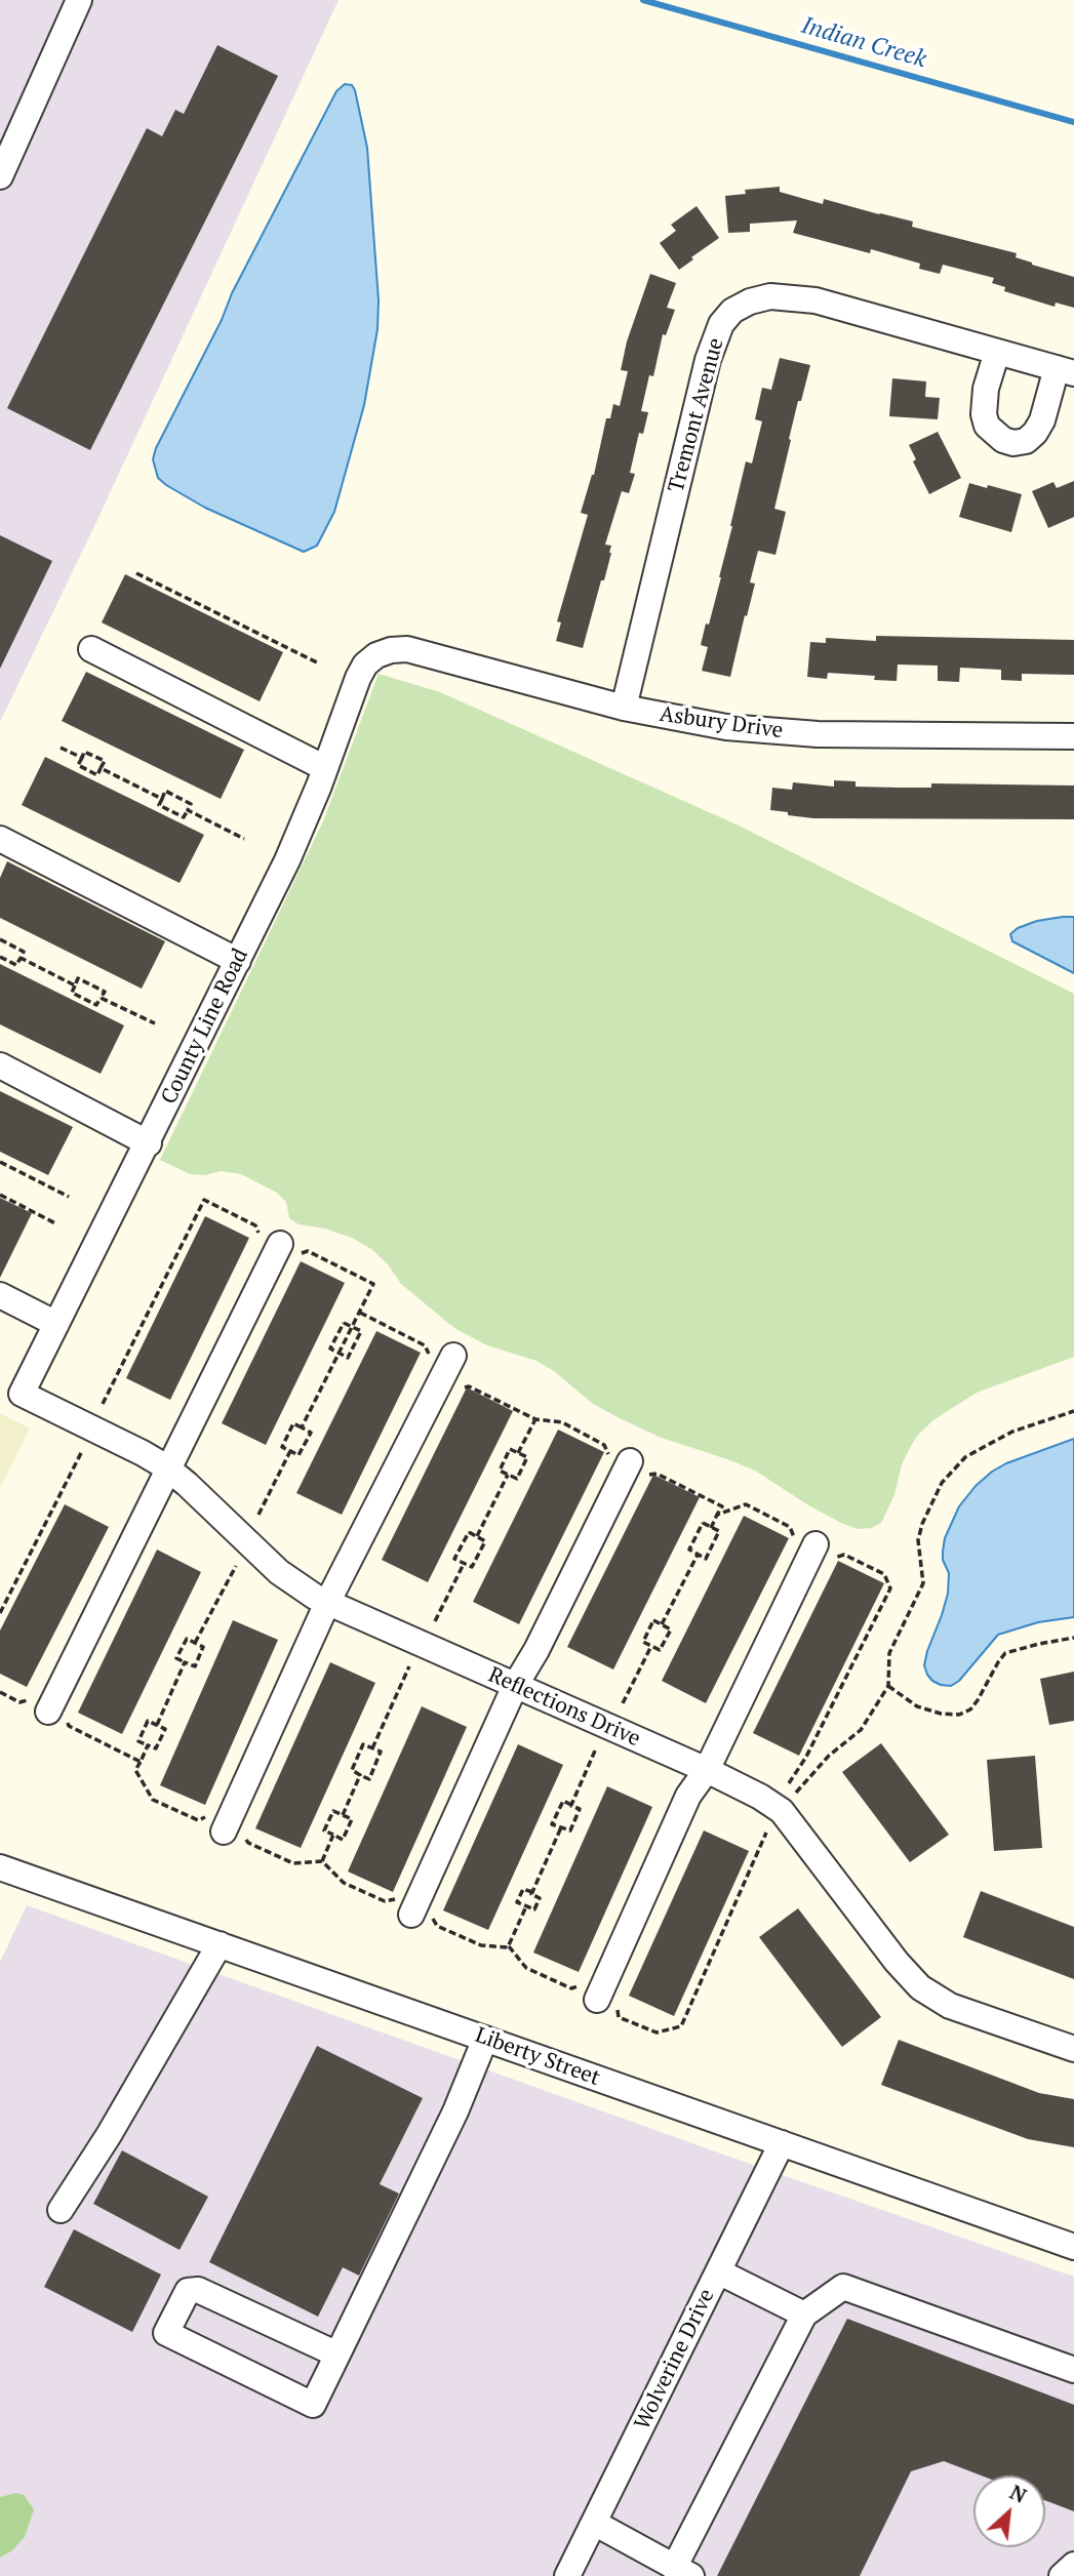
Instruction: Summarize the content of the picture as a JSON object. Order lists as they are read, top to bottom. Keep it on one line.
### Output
{"streets":{"street":["Tremont Avenue","Asbury Drive","County Line Road","Reflections Drive","Liberty Street","Wolverine Drive"]},"crossings":[["Tremont Avenue","Asbury Drive"],["Asbury Drive","County Line Road"],["County Line Road","Reflections Drive"],["Liberty Street","Wolverine Drive"]],"water":["Indian Creek"],"north":"top right"}
